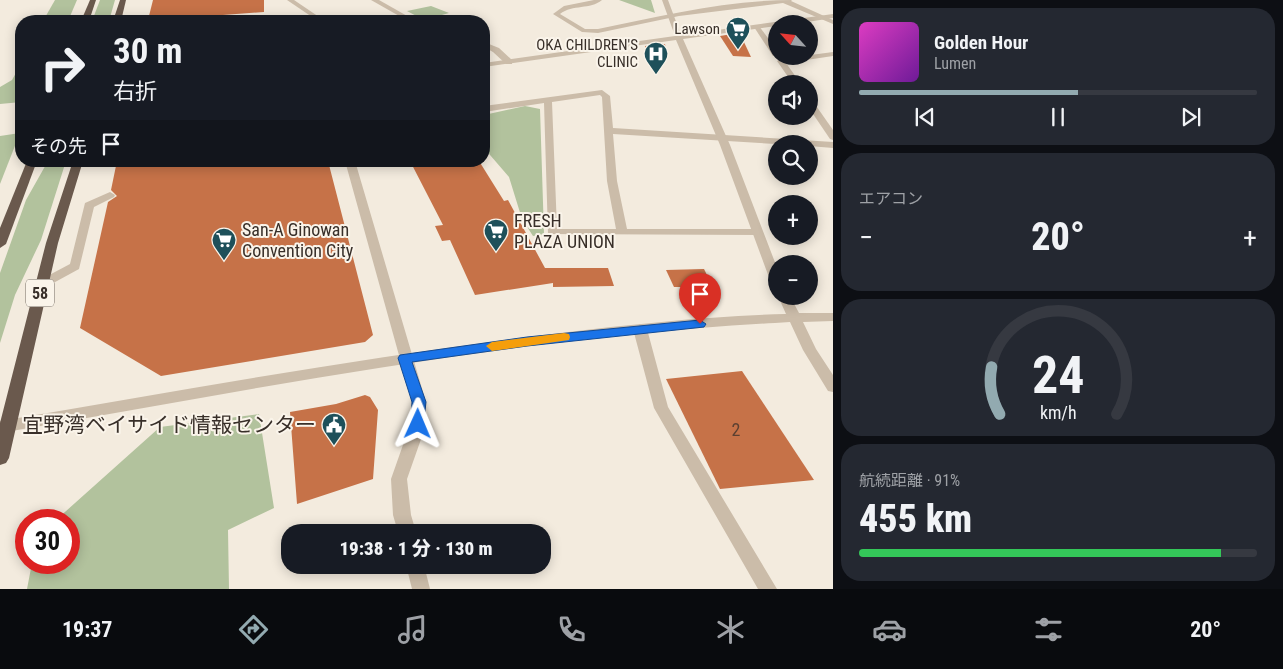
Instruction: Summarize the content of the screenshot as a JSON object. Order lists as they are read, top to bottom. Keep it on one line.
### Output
{"streets":{"highway":["58"]},"places":{"supermarket":["Lawson","FRESH PLAZA UNION","San-A Ginowan Convention City"],"hospital":["OKA CHILDREN'S CLINIC"],"public building":["宜野湾ベイサイド情報センター"]},"house_numbers":["2"],"north":"top left","page":{"map_buttons":["+","−"],"turn":["30 m","右折"],"song":["Golden Hour","Lumen"],"then":"その先","tile":["エアコン",["航続距離 · 91%","455 km"]],"heat":["−","20°","+"],"limit":"30","trip":"19:38 · 1 分 · 130 m","tabs":["19:37","20°"],"gauge":["24","km/h"]}}
